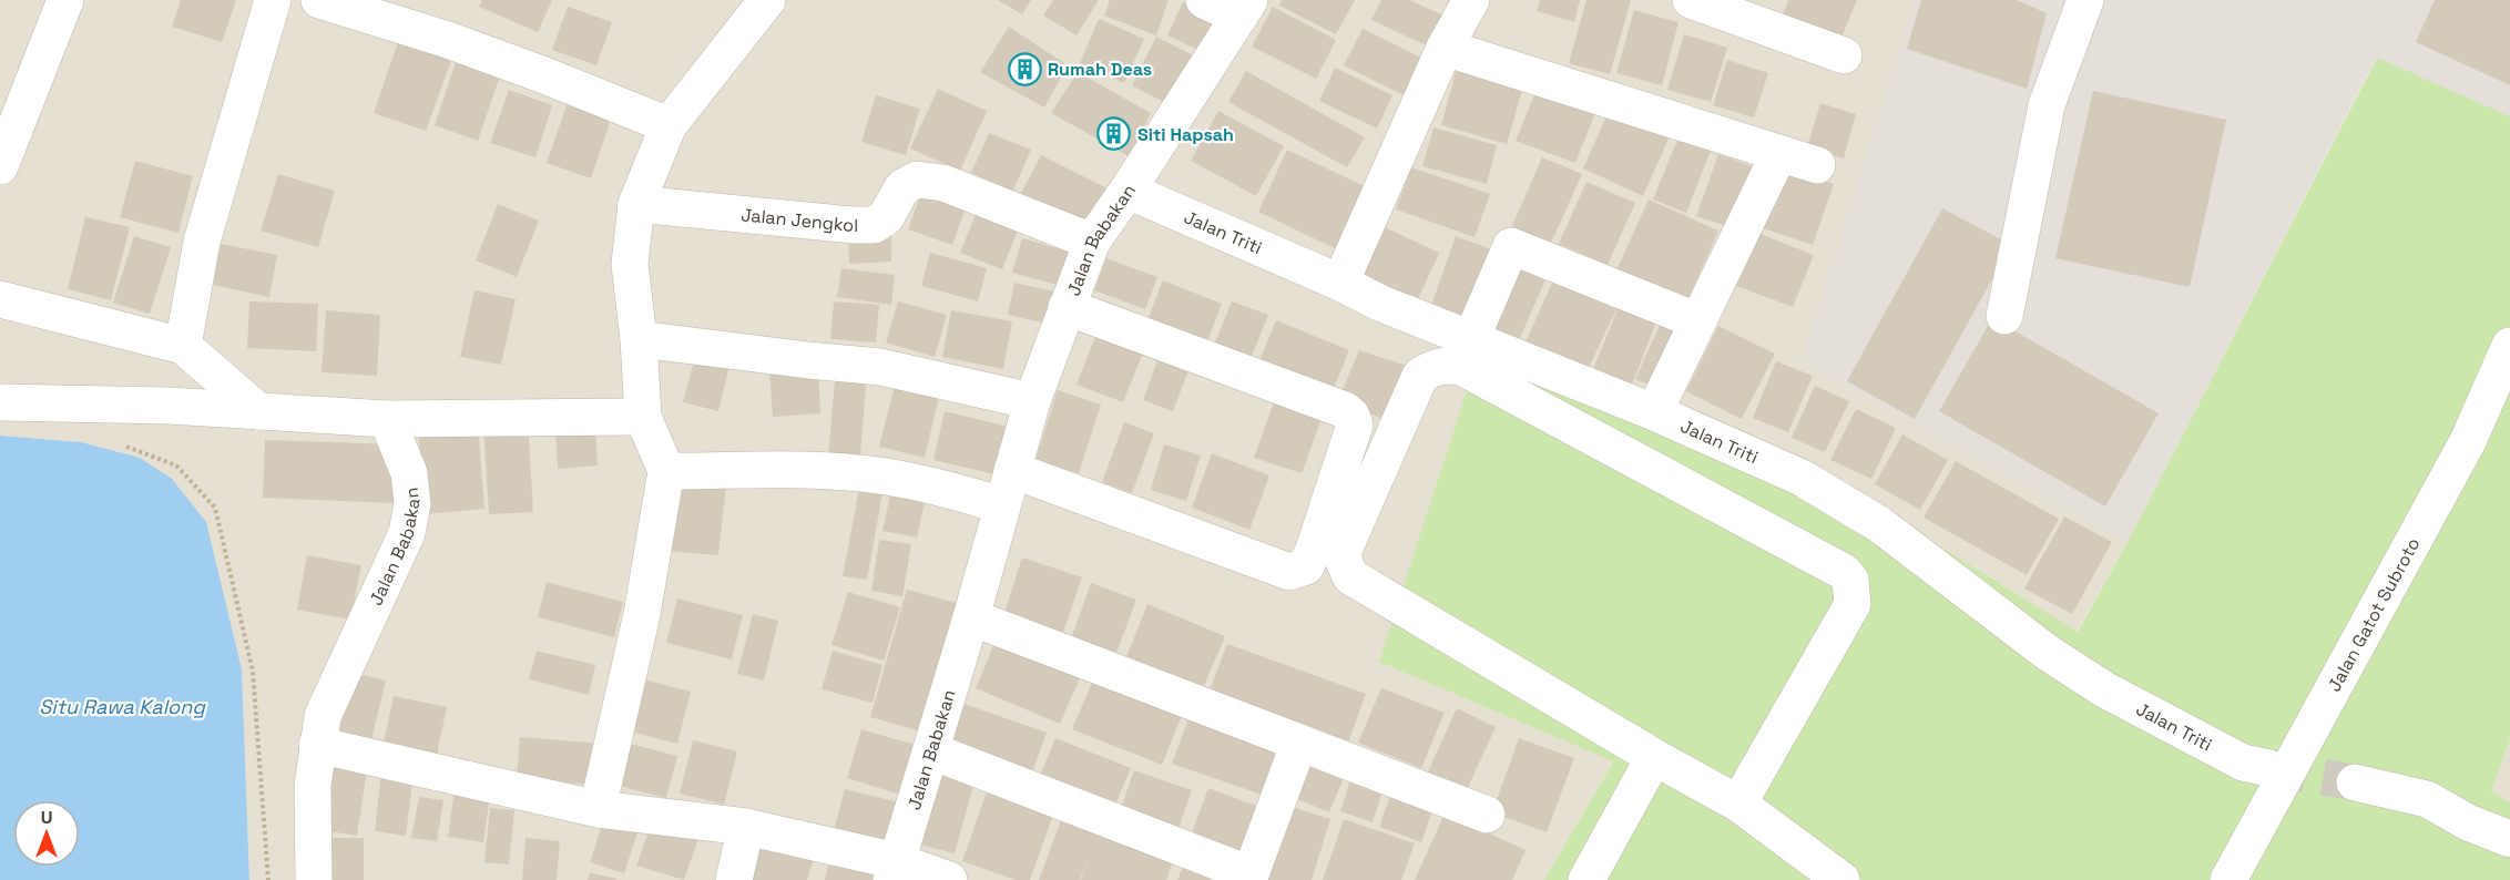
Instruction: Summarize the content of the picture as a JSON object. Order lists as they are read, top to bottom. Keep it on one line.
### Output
{"streets":{"street":["Jalan Jengkol","Jalan Triti","Jalan Babakan","Jalan Gatot Subroto"]},"crossings":[["Jalan Jengkol","Jalan Babakan"],["Jalan Triti","Jalan Babakan"]],"water":["Situ Rawa Kalong"],"places":{"building":["Rumah Deas","Siti Hapsah"]},"north":"top"}
